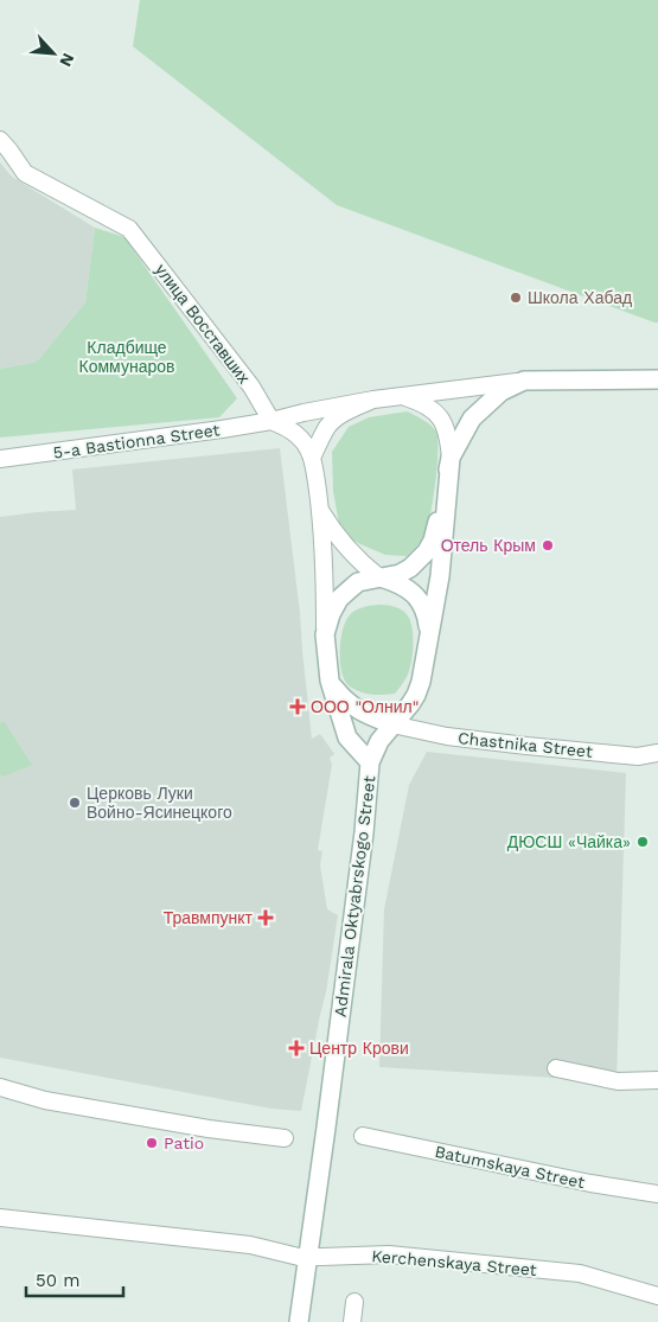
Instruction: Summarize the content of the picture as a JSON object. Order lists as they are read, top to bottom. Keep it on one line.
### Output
{"streets":{"main road":["Admirala Oktyabrskogo Street"],"street":["улица Восставших","5-a Bastionna Street","Chastnika Street","Batumskaya Street","Kerchenskaya Street"]},"crossings":[["улица Восставших","5-a Bastionna Street"],["Chastnika Street","Admirala Oktyabrskogo Street"],["Admirala Oktyabrskogo Street","Kerchenskaya Street"]],"parks":["Кладбище Коммунаров"],"places":{"other":["Школа Хабад","Отель Крым","Церковь Луки Войно-Ясинецкого","ДЮСШ «Чайка»","Patio"],"health":["ООО \"Олнил\"","Травмпункт","Центр Крови"]},"scale_bar":"50 m","north":"bottom right"}
